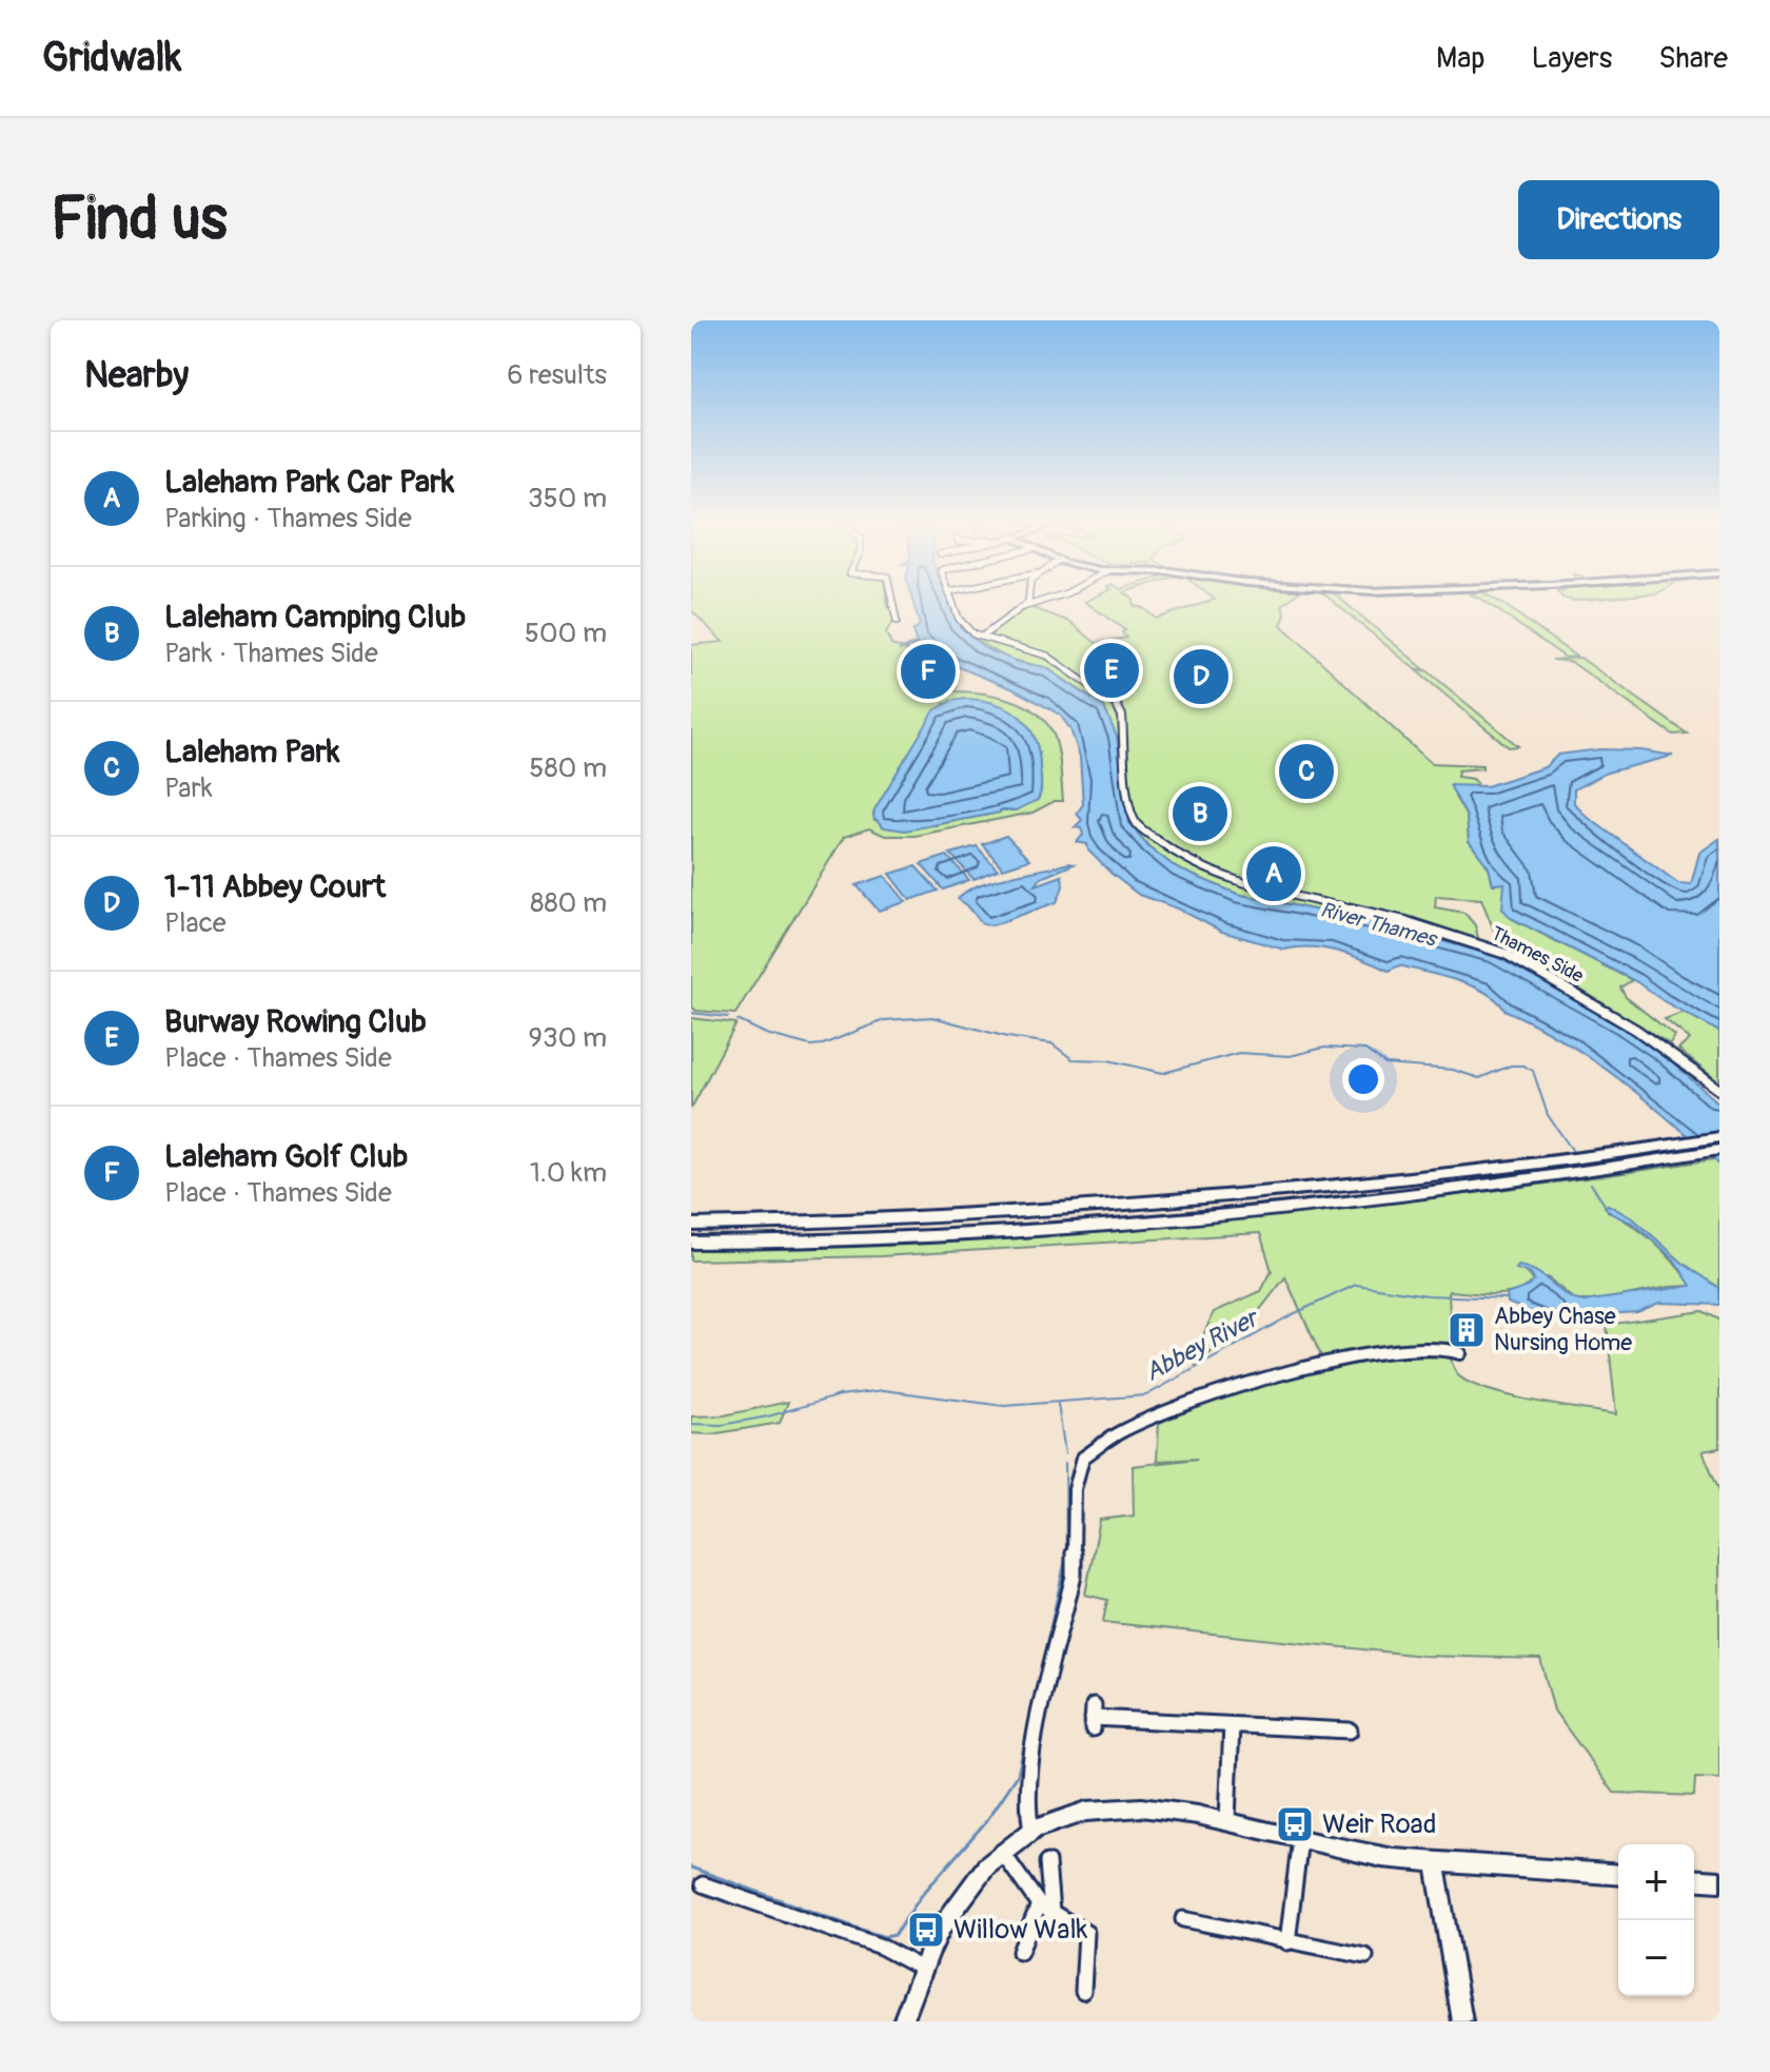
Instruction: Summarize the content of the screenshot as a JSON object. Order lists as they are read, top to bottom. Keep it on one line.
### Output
{"streets":{"street":["Thames Side"]},"water":["River Thames","Abbey River"],"places":{"building":["Abbey Chase Nursing Home"],"bus stop":["Weir Road","Willow Walk"]},"page":{"header":"Gridwalk","nav":["Map","Layers","Share"],"buttons":"Directions","title":"Find us","heading":["Nearby","6 results"],"list":[{"mark":"A","name":"Laleham Park Car Park","note":"Parking · Thames Side","value":"350 m"},{"mark":"B","name":"Laleham Camping Club","note":"Park · Thames Side","value":"500 m"},{"mark":"C","name":"Laleham Park","note":"Park","value":"580 m"},{"mark":"D","name":"1-11 Abbey Court","note":"Place","value":"880 m"},{"mark":"E","name":"Burway Rowing Club","note":"Place · Thames Side","value":"930 m"},{"mark":"F","name":"Laleham Golf Club","note":"Place · Thames Side","value":"1.0 km"}],"pins":["E","F","D","C","B","A"],"map_buttons":["+","−"]}}
